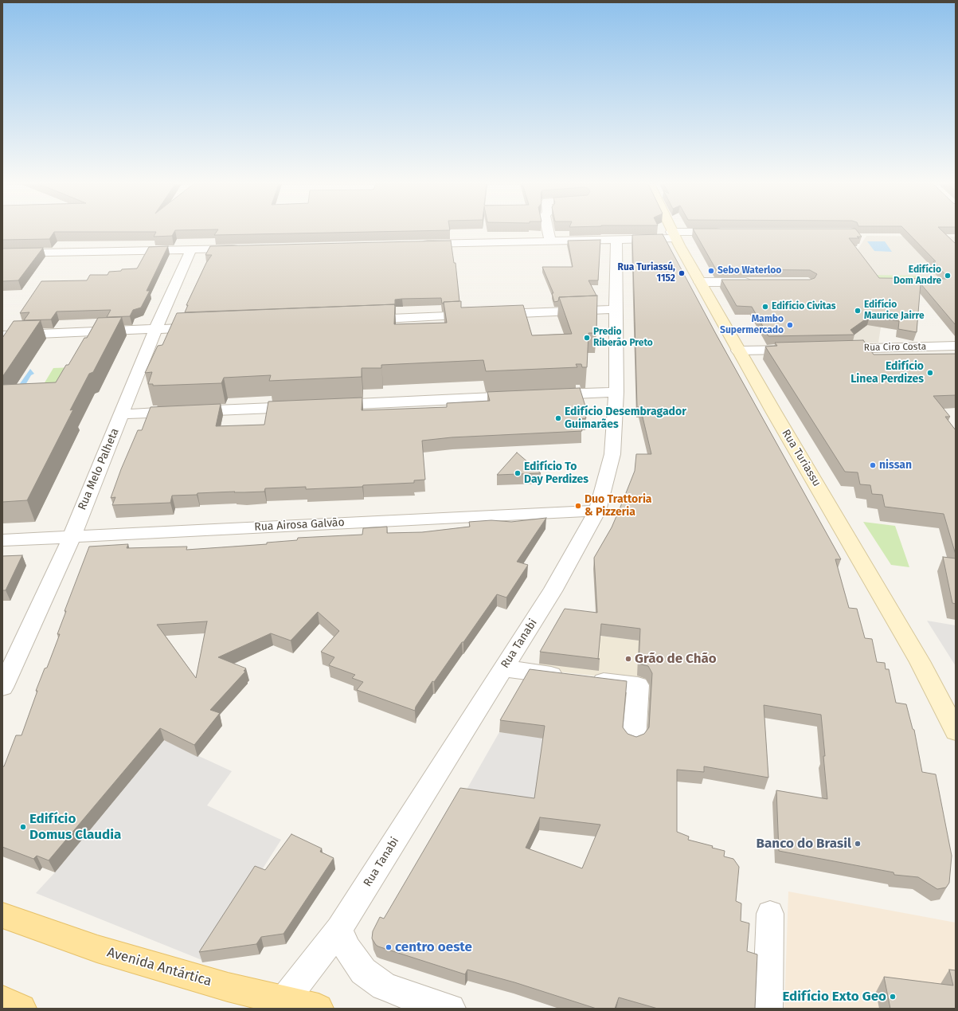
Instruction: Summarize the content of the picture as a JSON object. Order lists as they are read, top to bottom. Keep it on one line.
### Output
{"streets":{"main road":["Avenida Antártica"],"street":["Rua Ciro Costa","Rua Turiassu","Rua Melo Palheta","Rua Airosa Galvão","Rua Tanabi"]},"crossings":[["Rua Melo Palheta","Rua Airosa Galvão"],["Rua Airosa Galvão","Rua Tanabi"],["Rua Tanabi","Avenida Antártica"]],"places":["Sebo Waterloo","Rua Turiassú, 1152","Edifício Dom Andre","Edifício Civitas","Edifício Maurice Jairre","Mambo Supermercado","Predio Riberão Preto","Edifício Linea Perdizes","Edifício Desembragador Guimarães","nissan","Edifício To Day Perdizes","Duo Trattoria & Pizzeria","Grão de Chão","Edifício Domus Claudia","Banco do Brasil","centro oeste","Edifício Exto Geo"]}
